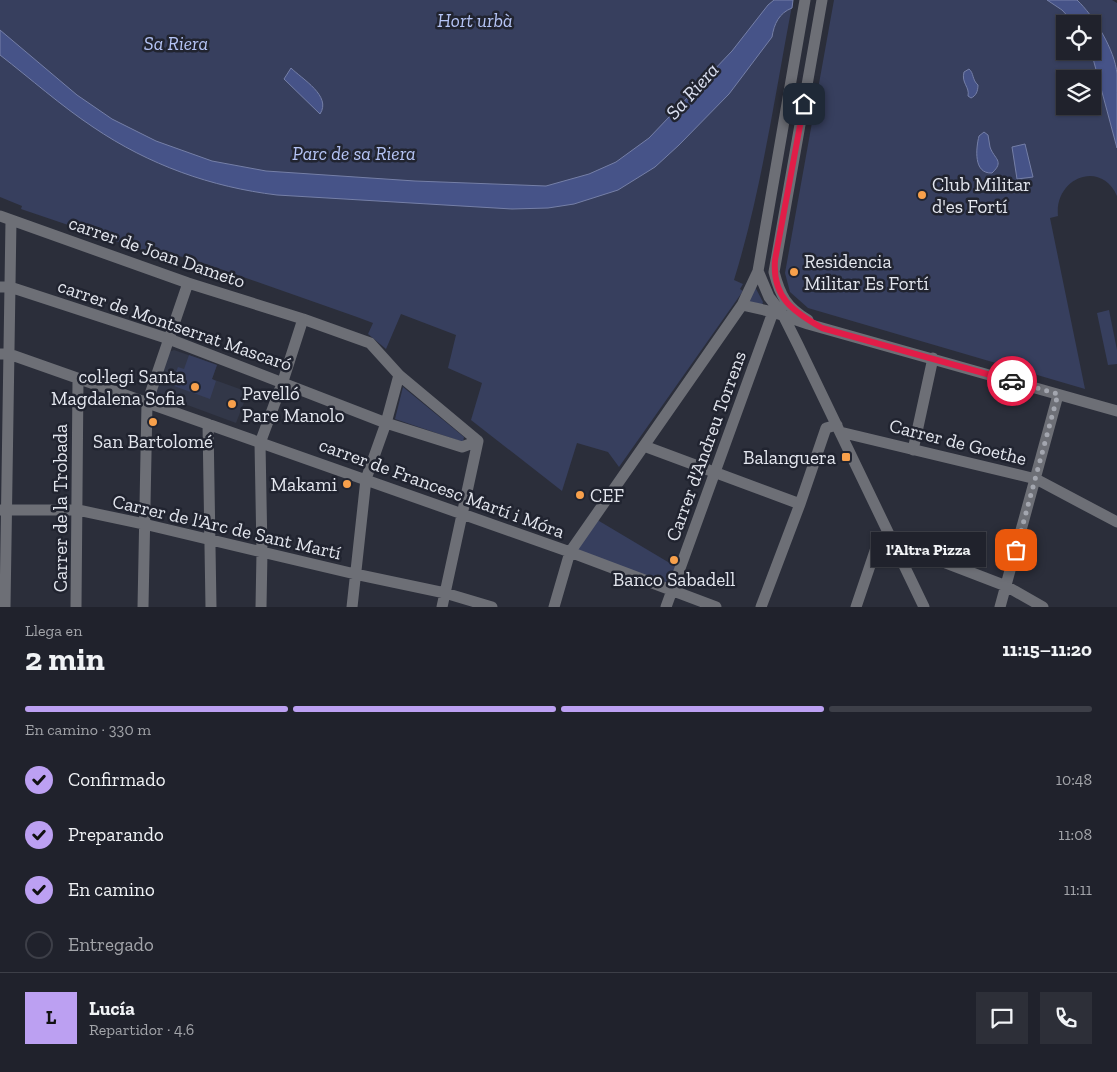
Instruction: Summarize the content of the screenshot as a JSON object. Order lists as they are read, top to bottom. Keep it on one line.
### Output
{"streets":{"street":["carrer de Joan Dameto","carrer de Montserrat Mascaró","Carrer de Goethe","Carrer d'Andreu Torrens","carrer de Francesc Martí i Móra","Carrer de la Trobada","Carrer de l'Arc de Sant Martí"]},"crossings":[["carrer de Joan Dameto","carrer de Montserrat Mascaró"],["Carrer d'Andreu Torrens","carrer de Francesc Martí i Móra"],["carrer de Francesc Martí i Móra","Carrer de la Trobada"],["Carrer de la Trobada","Carrer de l'Arc de Sant Martí"]],"water":["Sa Riera"],"parks":["Hort urbà","Sa Riera","Parc de sa Riera"],"places":{"other":["Club Militar d'es Fortí","Residencia Militar Es Fortí","col·legi Santa Magdalena Sofia","Pavelló Pare Manolo","San Bartolomé","Makami","CEF","l'Altra Pizza","Banco Sabadell"],"transit":["Balanguera"]},"page":{"bubble":"l'Altra Pizza","heading":["2 min","Llega en","11:15–11:20"],"panel":["Lucía","Repartidor · 4.6"],"bar":"En camino · 330 m","list":[["Confirmado","10:48"],["Preparando","11:08"],["En camino","11:11"],"Entregado"],"round":"L"}}
